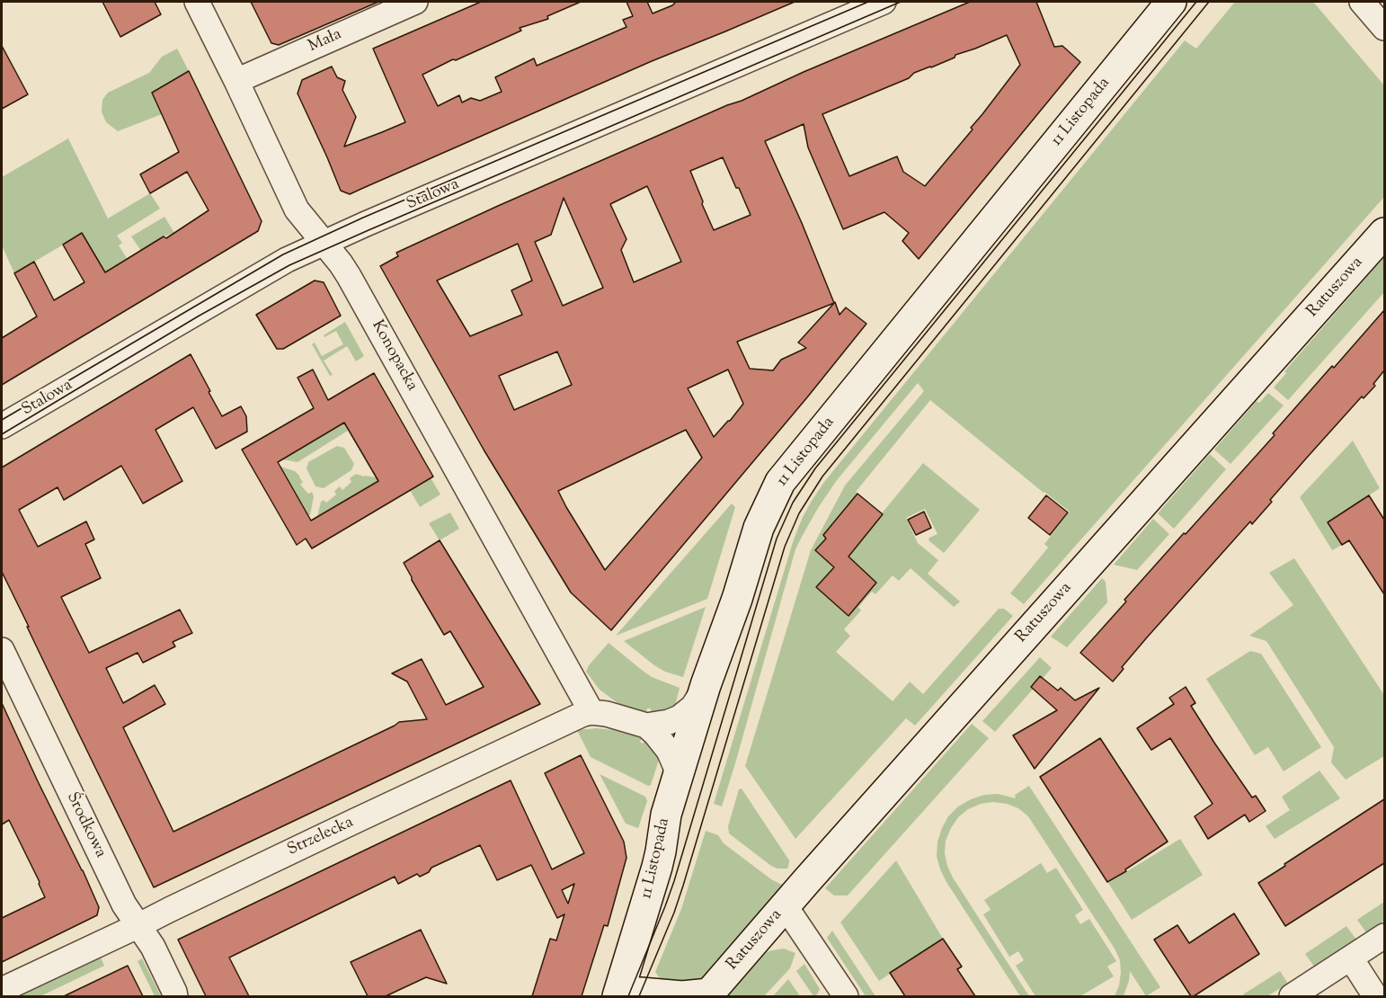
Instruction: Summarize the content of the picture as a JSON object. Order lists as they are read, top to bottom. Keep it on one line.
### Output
{"streets":{"street":["Mała","11 Listopada","Stalowa","Ratuszowa","Konopacka","Środkowa","Strzelecka"]},"crossings":[["Mała","Konopacka"],["Stalowa","Konopacka"],["Konopacka","Strzelecka"],["Środkowa","Strzelecka"]]}
